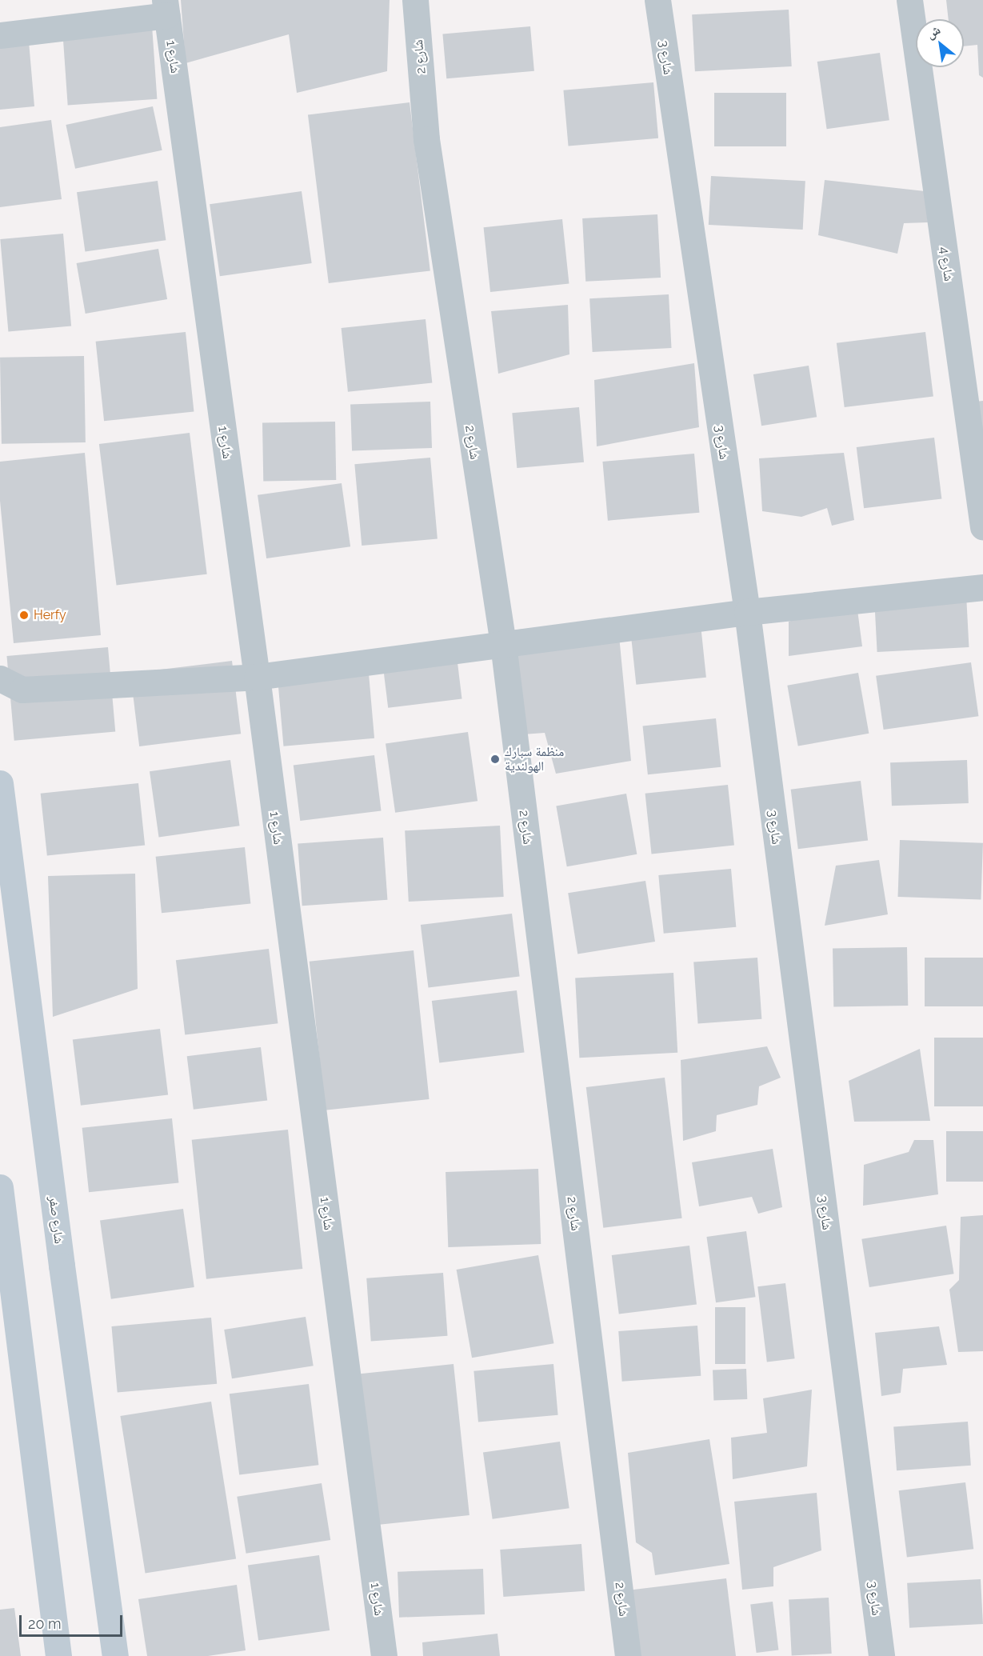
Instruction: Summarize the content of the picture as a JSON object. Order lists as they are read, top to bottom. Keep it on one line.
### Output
{"streets":{"street":["شارع 1","شارع 2","شارع 3","شارع 4","شارع صفر"]},"places":["Herfy","منظمة سبارك الهولندية"],"scale_bar":"20 m","north":"top left"}
